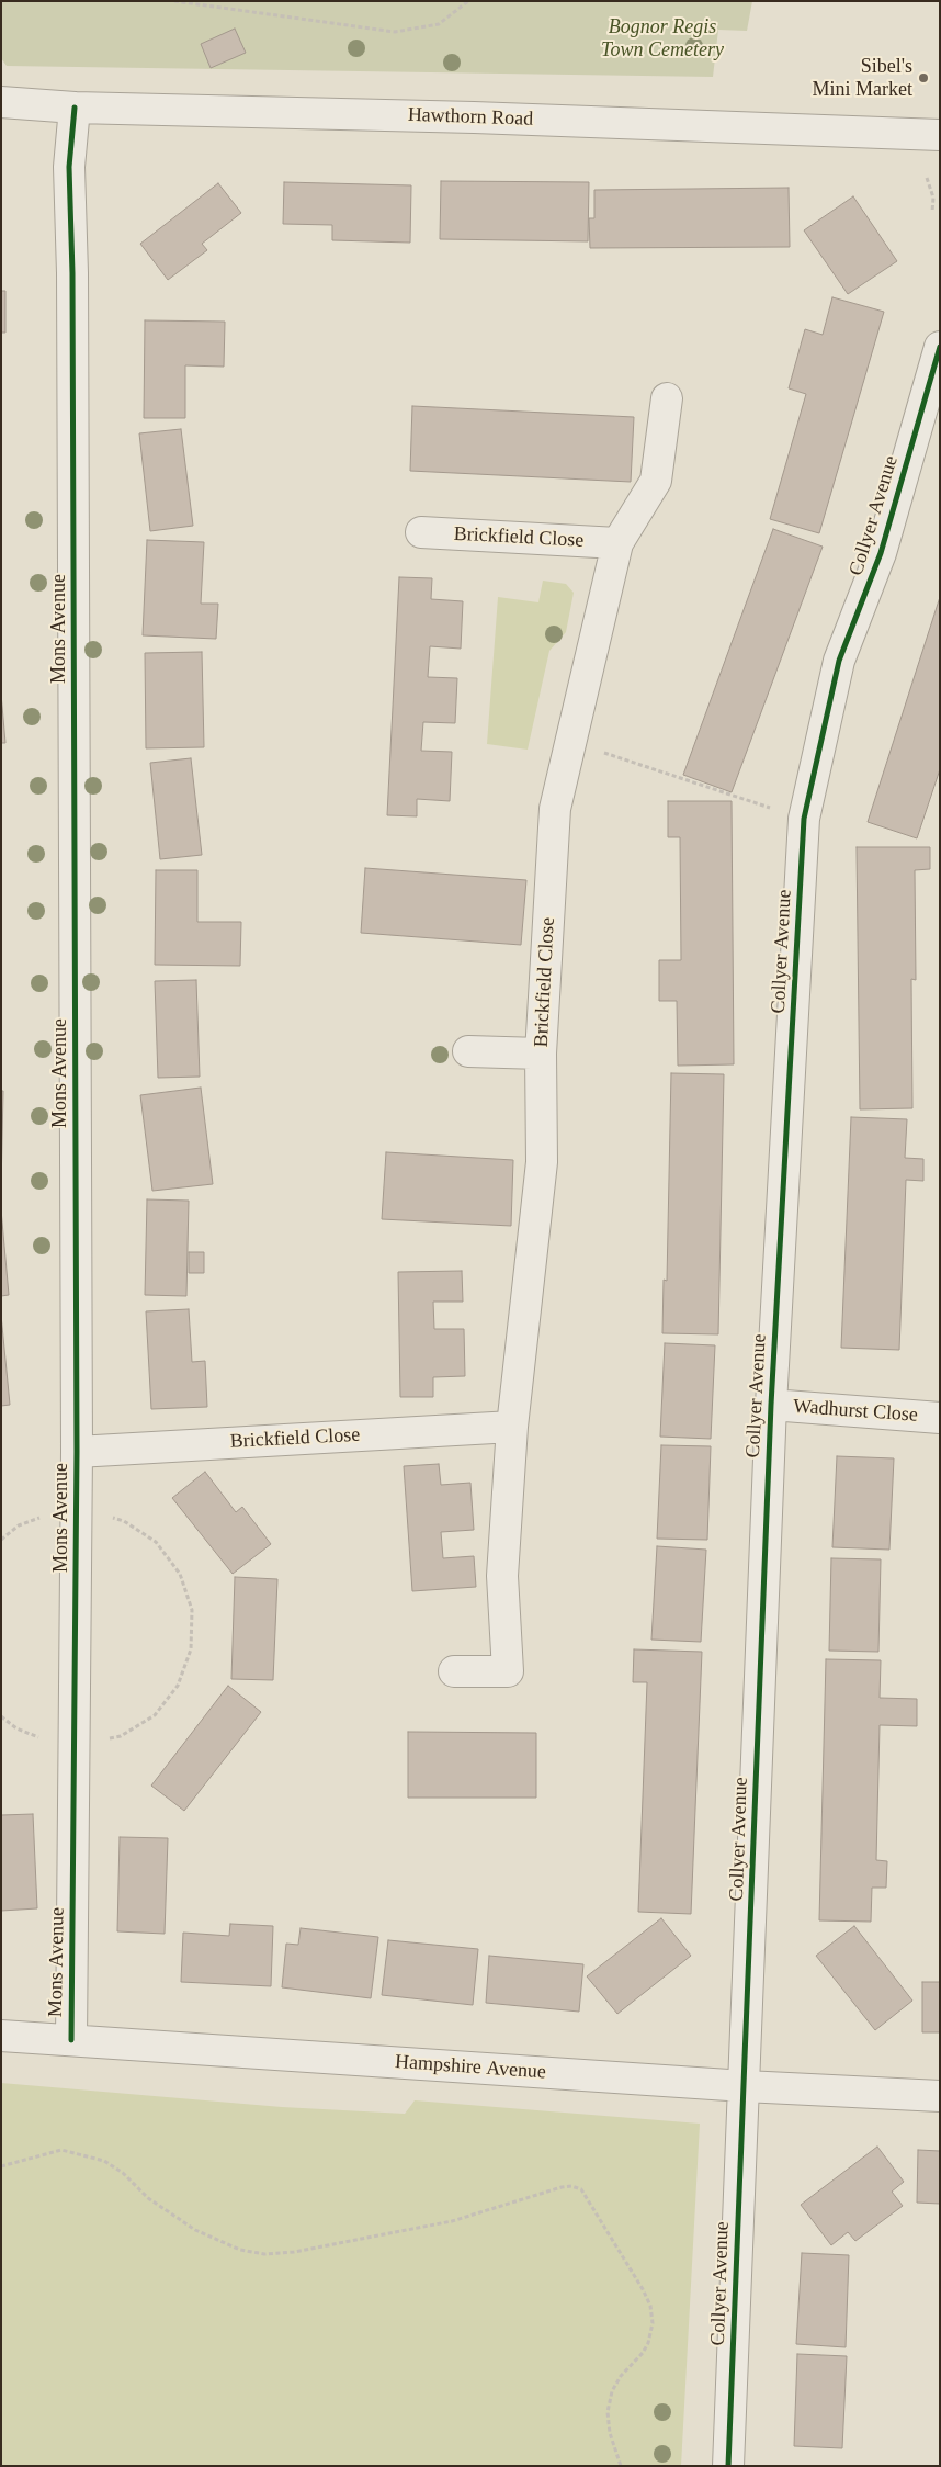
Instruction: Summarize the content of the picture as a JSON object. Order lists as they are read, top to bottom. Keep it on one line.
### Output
{"streets":{"street":["Hawthorn Road","Collyer Avenue","Brickfield Close","Mons Avenue","Wadhurst Close","Hampshire Avenue"]},"crossings":[["Hawthorn Road","Mons Avenue"],["Collyer Avenue","Wadhurst Close"],["Collyer Avenue","Hampshire Avenue"],["Brickfield Close","Mons Avenue"],["Mons Avenue","Hampshire Avenue"]],"parks":["Bognor Regis Town Cemetery"],"places":["Sibel's Mini Market"]}
